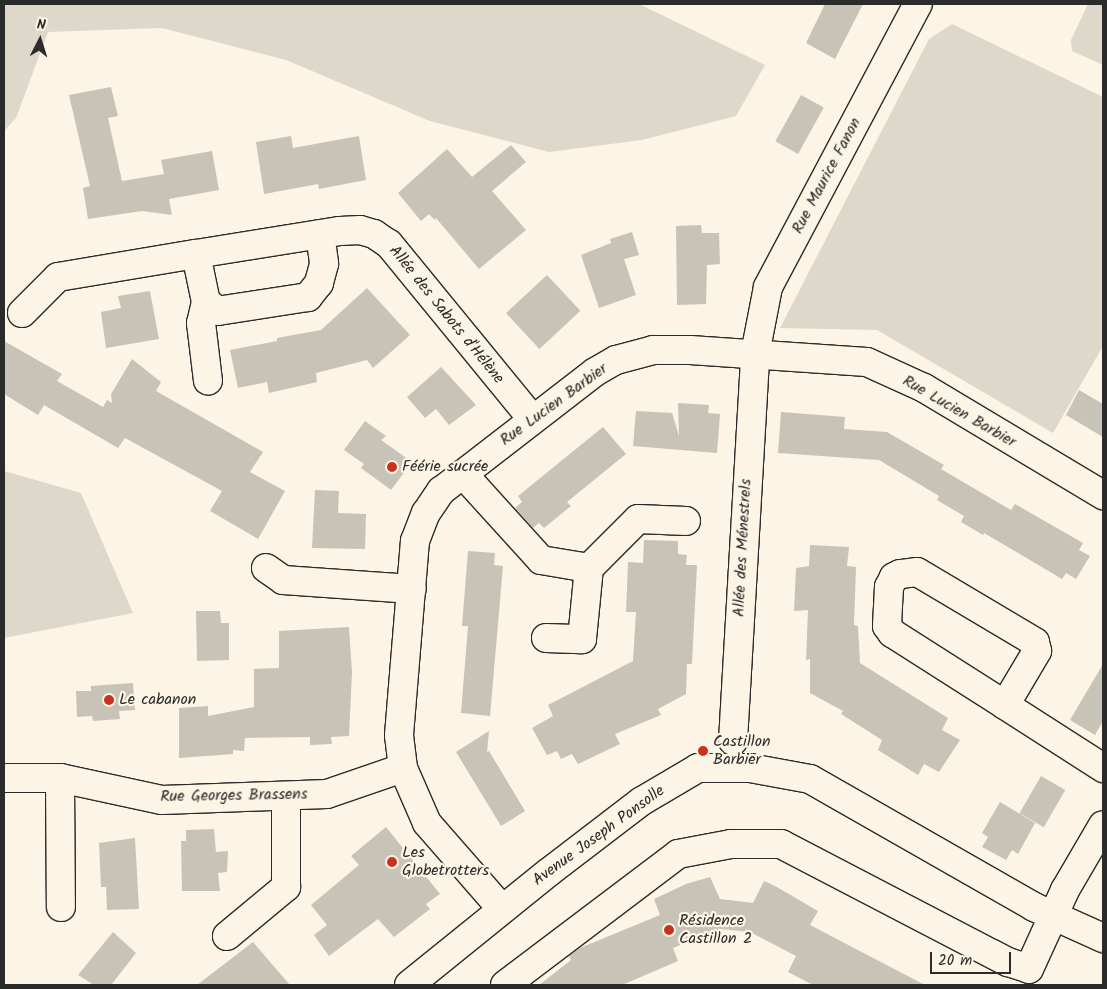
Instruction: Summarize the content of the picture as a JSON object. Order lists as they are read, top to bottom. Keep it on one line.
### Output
{"streets":{"street":["Rue Maurice Fanon","Allée des Sabots d'Hélène","Rue Lucien Barbier","Allée des Ménestrels","Rue Georges Brassens","Avenue Joseph Ponsolle"]},"crossings":[["Rue Maurice Fanon","Rue Lucien Barbier"],["Rue Maurice Fanon","Allée des Ménestrels"],["Allée des Sabots d'Hélène","Rue Lucien Barbier"],["Rue Lucien Barbier","Allée des Ménestrels"],["Rue Lucien Barbier","Rue Georges Brassens"],["Rue Lucien Barbier","Avenue Joseph Ponsolle"]],"places":["Féérie sucrée","Le cabanon","Castillon Barbier","Les Globetrotters","Résidence Castillon 2"],"scale_bar":"20 m","north":"top"}
